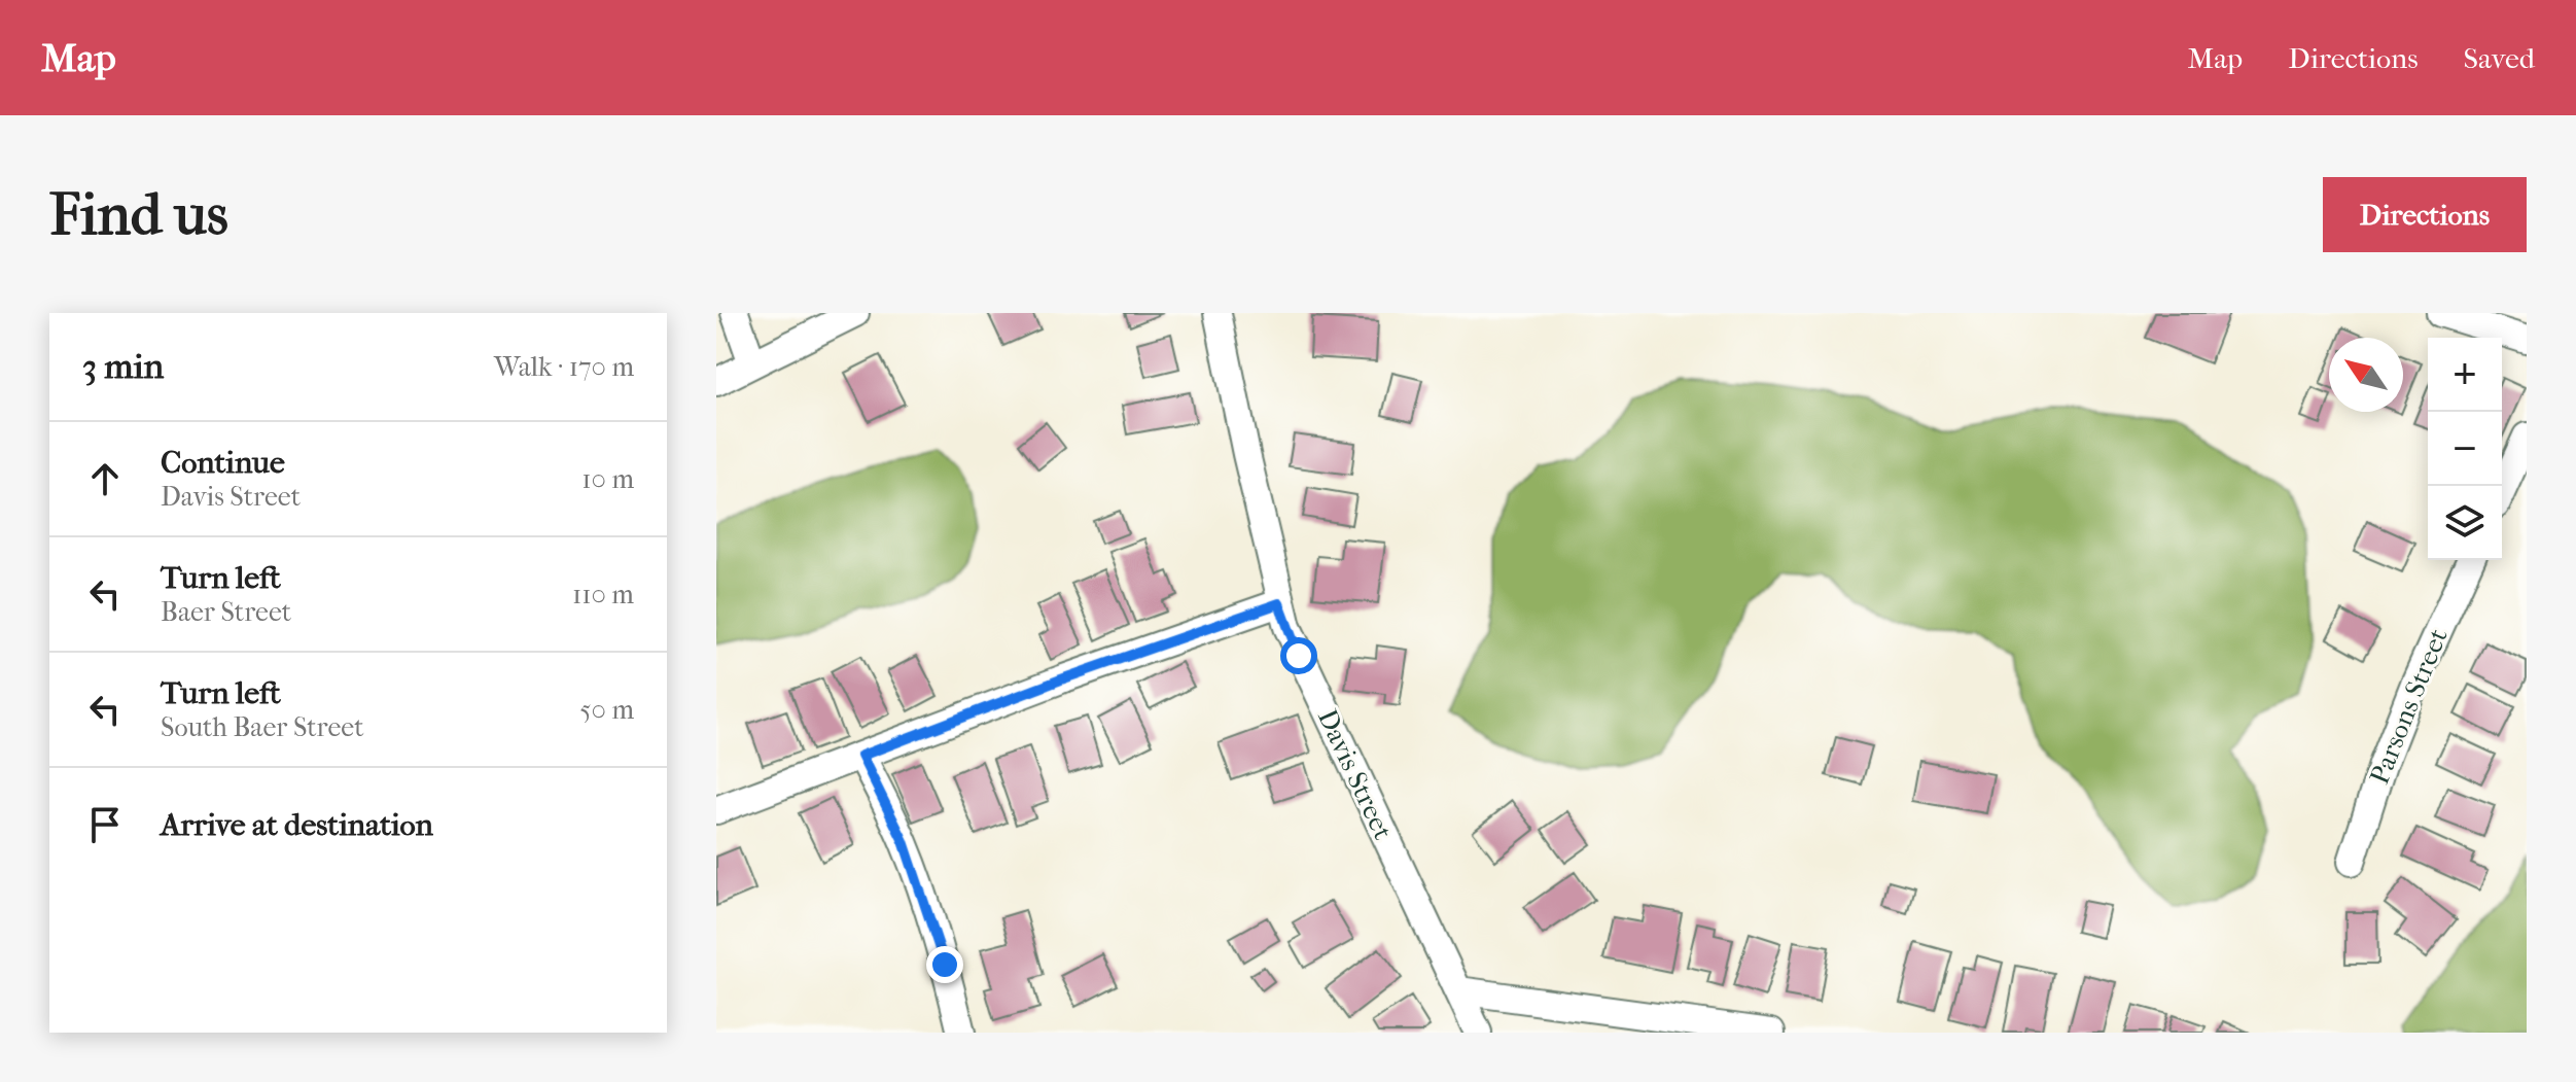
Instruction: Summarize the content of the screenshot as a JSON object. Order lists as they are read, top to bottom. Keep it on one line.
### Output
{"streets":{"street":["Parsons Street","Davis Street"]},"north":"top left","page":{"header":"Map","nav":["Map","Directions","Saved"],"buttons":"Directions","title":"Find us","heading":["3 min","Walk · 170 m"],"map_buttons":["+","−"],"list":[["Continue","Davis Street","10 m"],["Turn left","Baer Street","110 m"],["Turn left","South Baer Street","50 m"],"Arrive at destination"]}}
